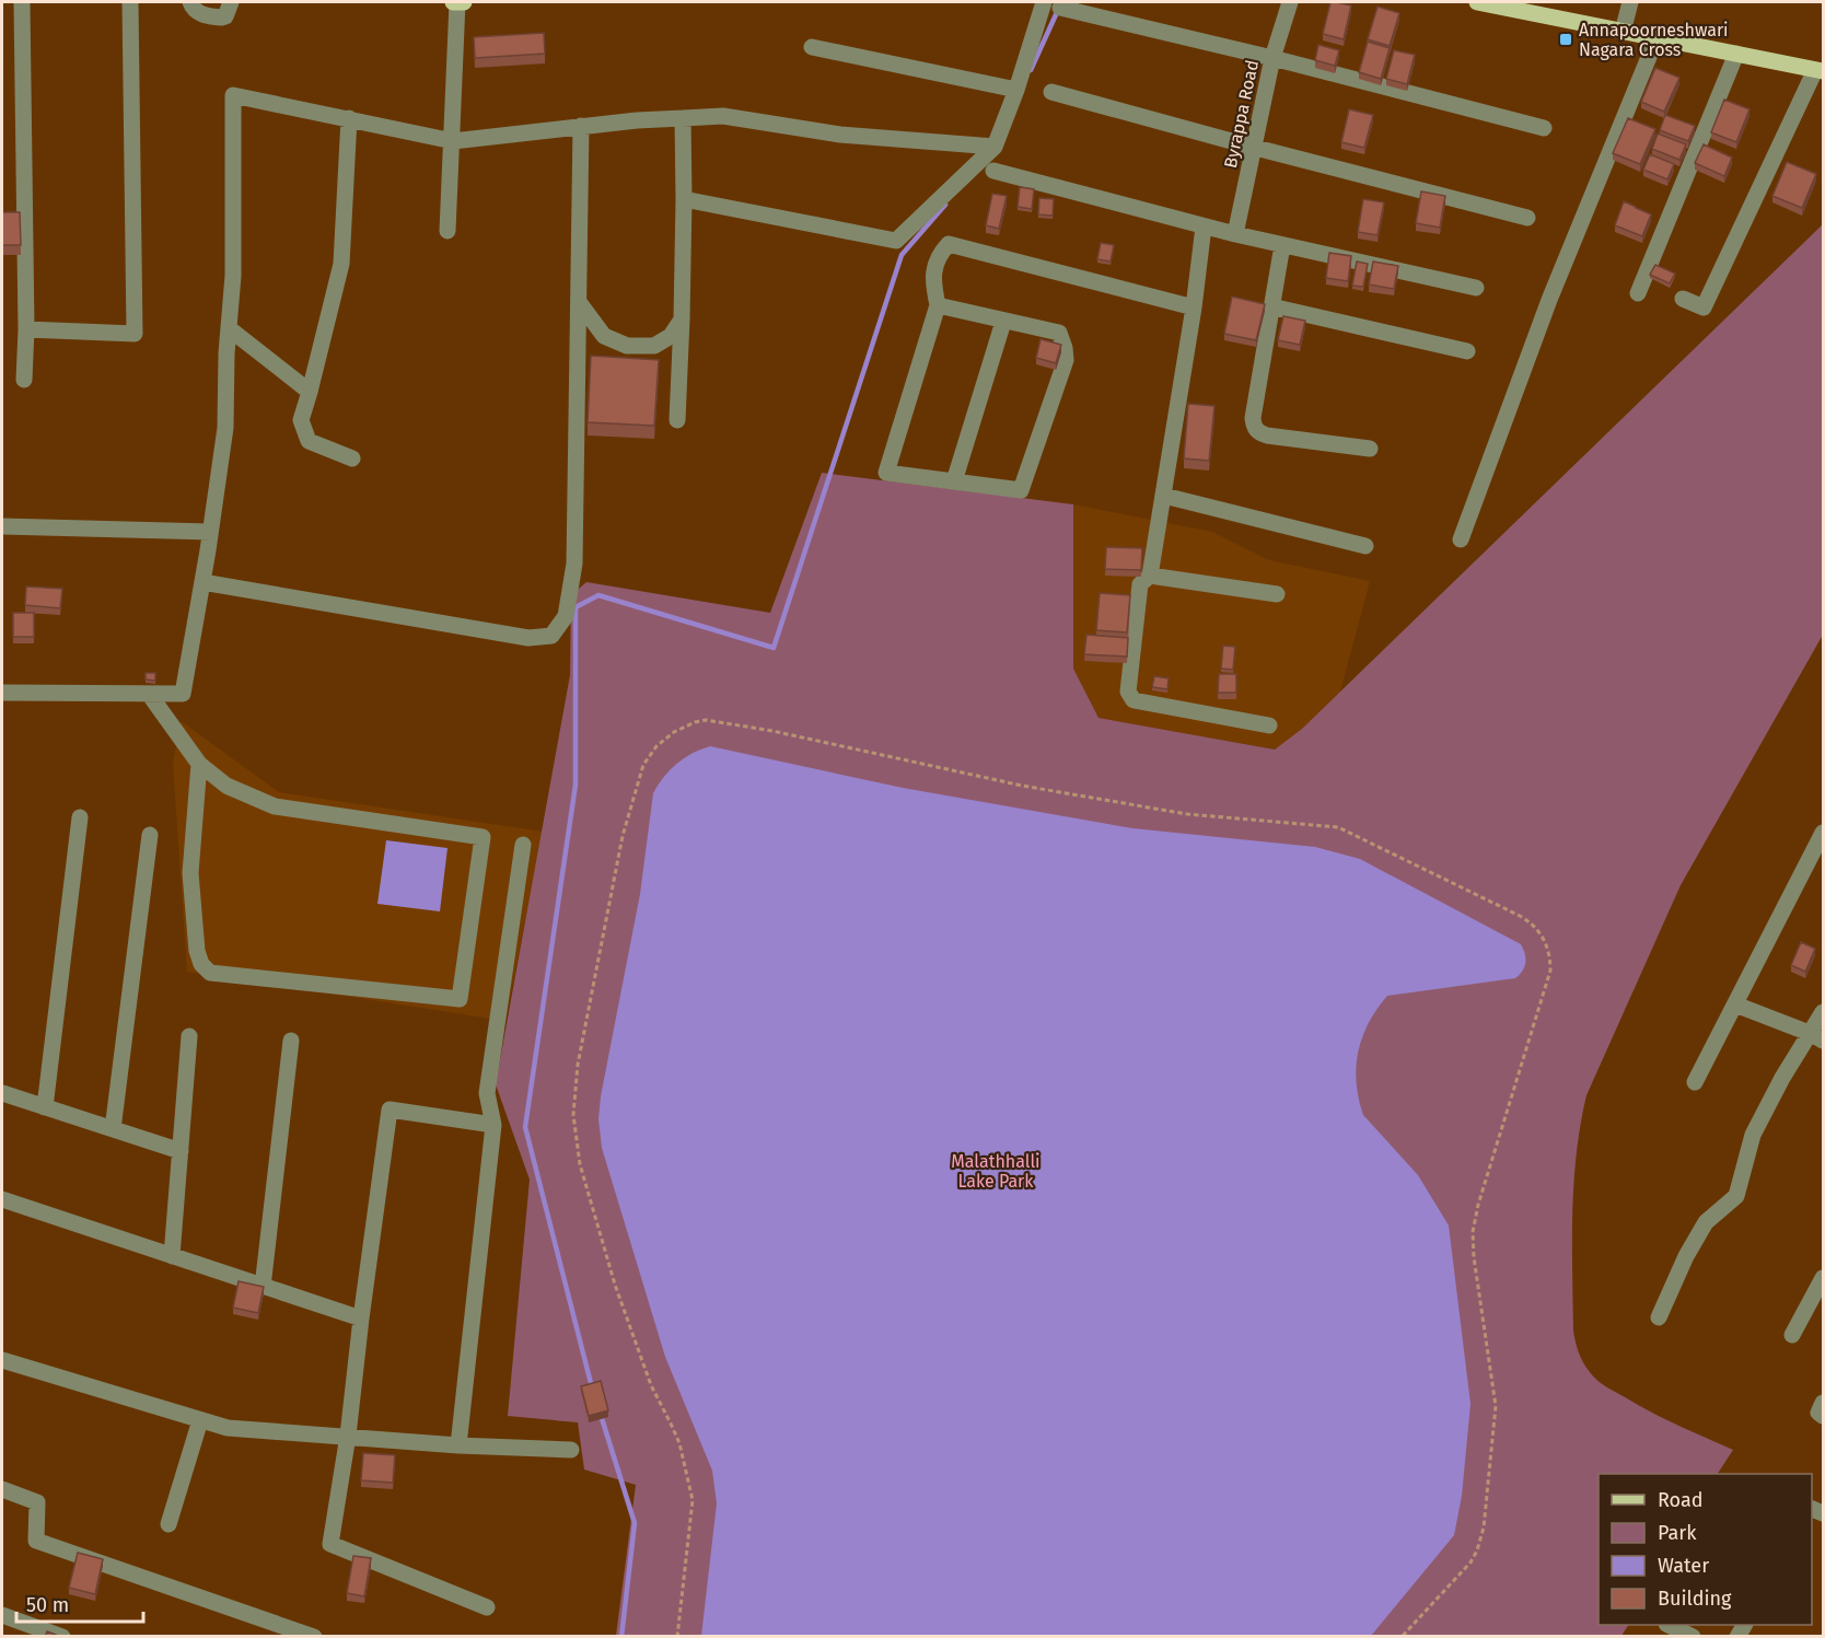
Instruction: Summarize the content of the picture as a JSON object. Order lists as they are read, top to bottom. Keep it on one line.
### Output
{"streets":{"street":["Byrappa Road"]},"parks":["Malathhalli Lake Park"],"places":{"transit":["Annapoorneshwari Nagara Cross"]},"legend":["Road","Park","Water","Building"],"scale_bar":"50 m"}
